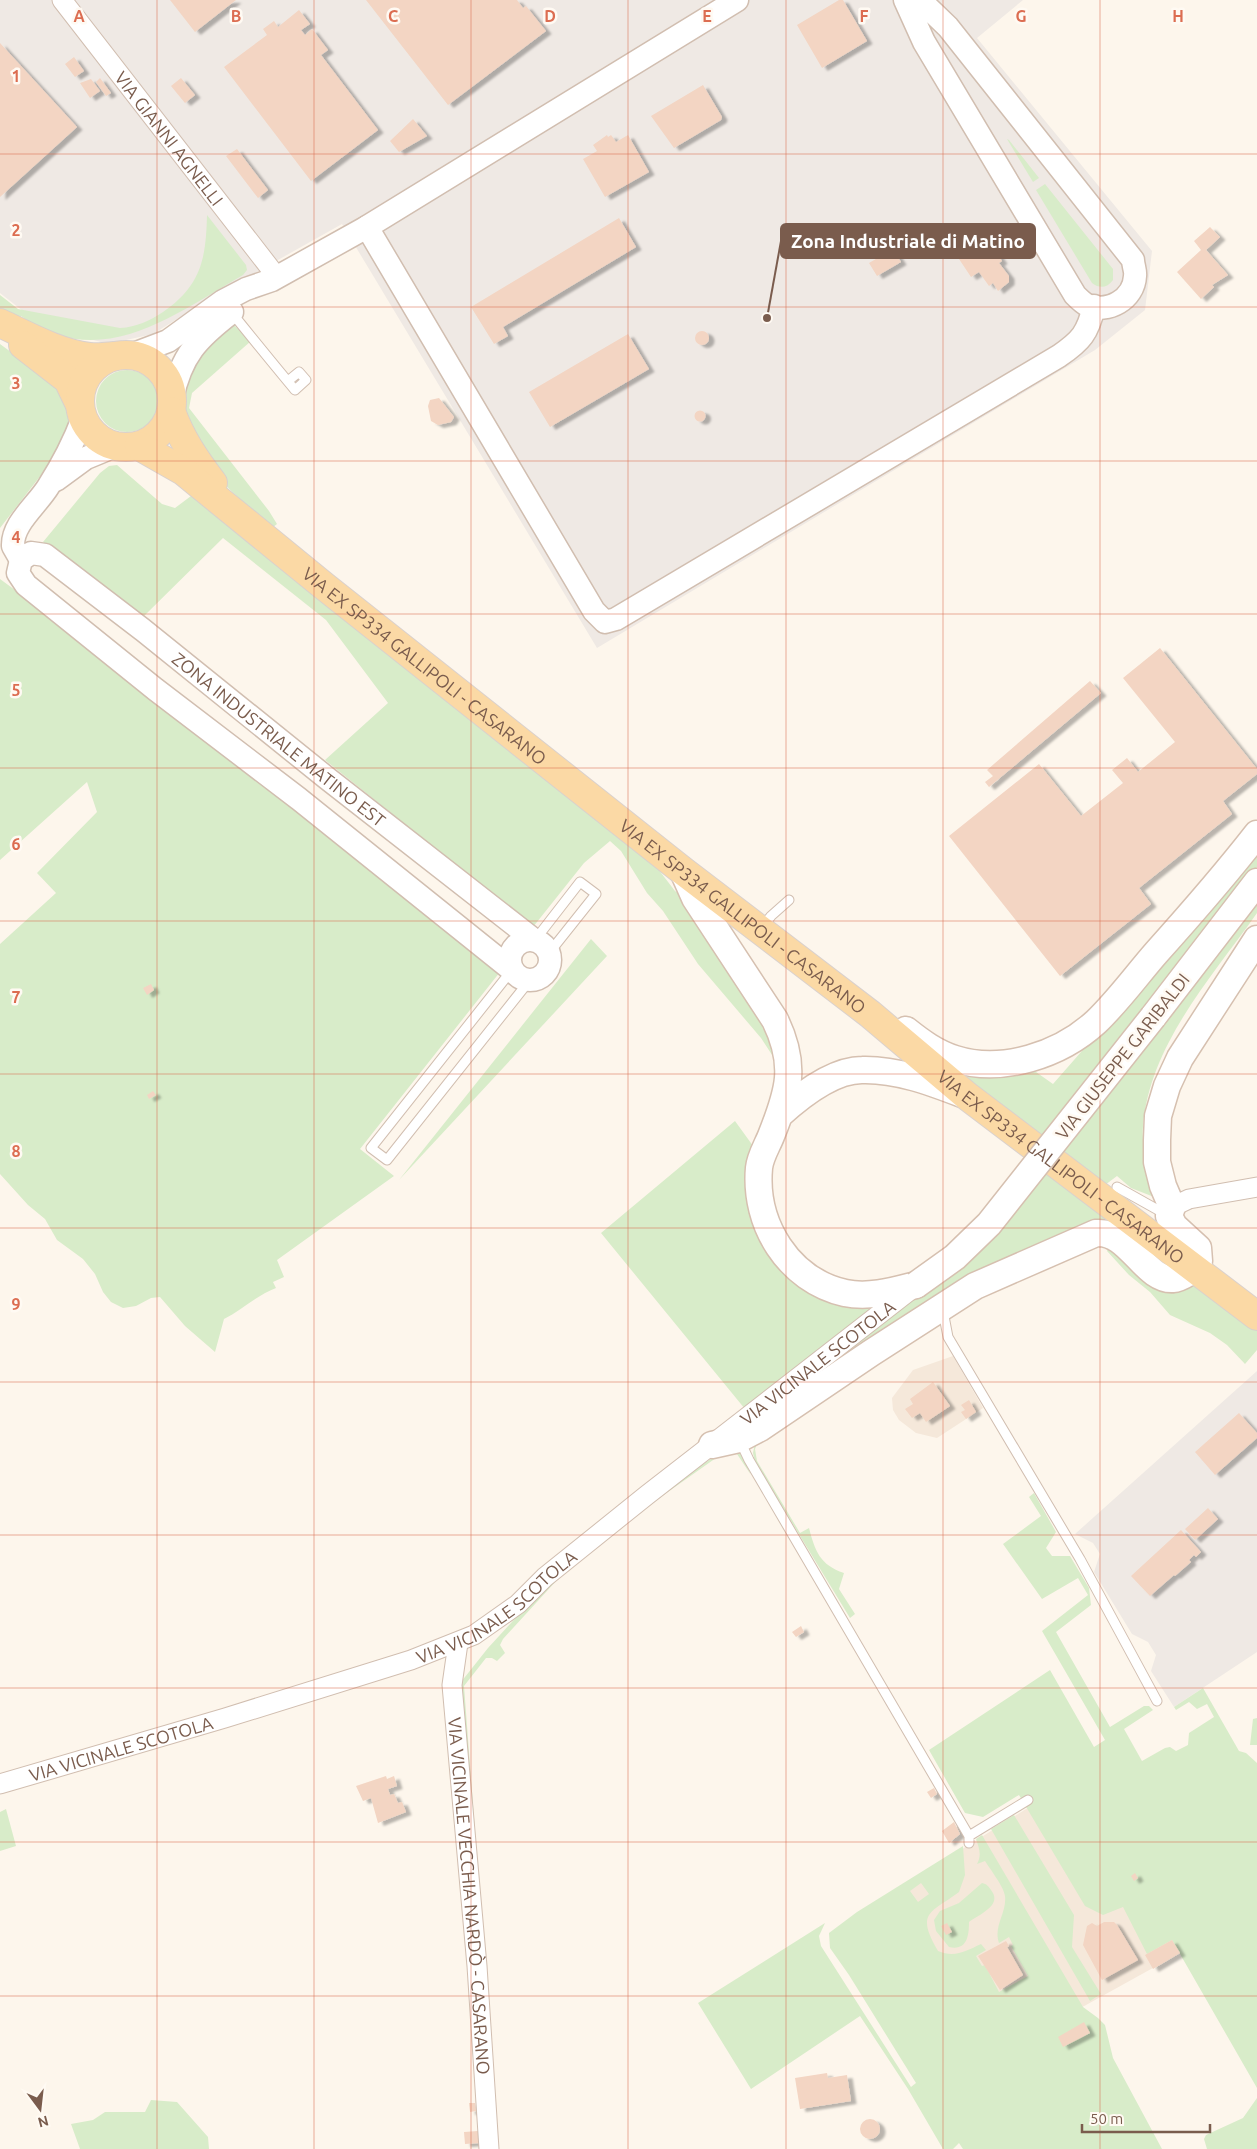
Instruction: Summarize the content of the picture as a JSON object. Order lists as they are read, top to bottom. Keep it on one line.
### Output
{"streets":{"main road":["VIA EX SP334 GALLIPOLI - CASARANO","VIA GIUSEPPE GARIBALDI"],"street":["VIA GIANNI AGNELLI","ZONA INDUSTRIALE MATINO EST","VIA VICINALE SCOTOLA","VIA VICINALE VECCHIA NARDÒ - CASARANO"]},"crossings":[["VIA EX SP334 GALLIPOLI - CASARANO","ZONA INDUSTRIALE MATINO EST"],["VIA GIUSEPPE GARIBALDI","VIA VICINALE SCOTOLA"],["VIA VICINALE SCOTOLA","VIA VICINALE VECCHIA NARDÒ - CASARANO"]],"places":["Zona Industriale di Matino"],"scale_bar":"50 m","north":"bottom","grid":{"columns":["A","B","C","D","E","F","G","H"],"rows":["1","2","3","4","5","6","7","8","9"]}}
